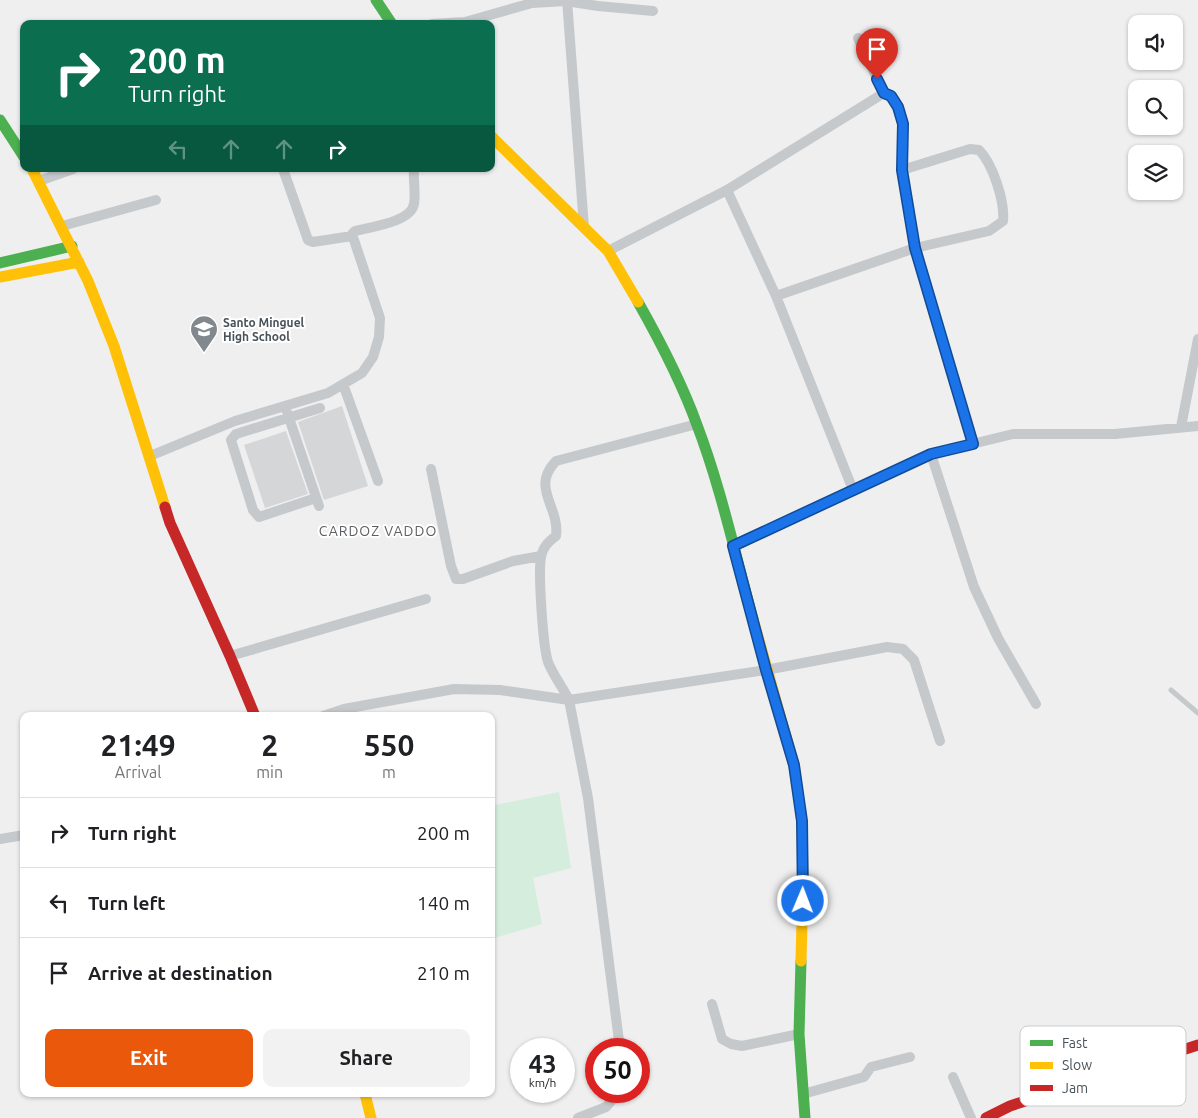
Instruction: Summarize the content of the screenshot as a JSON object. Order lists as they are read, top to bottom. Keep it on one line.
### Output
{"districts":["CARDOZ VADDO"],"places":{"school or university":["Santo Minguel High School"]},"legend":["Fast","Slow","Jam"],"page":{"turn":["200 m","Turn right"],"eta":["21:49","Arrival","2","min","550","m"],"list":[{"name":"Turn right","value":"200 m"},{"name":"Turn left","value":"140 m"},{"name":"Arrive at destination","value":"210 m"}],"buttons":["Exit","Share"],"speed":"43 km/h","limit":"50"}}
